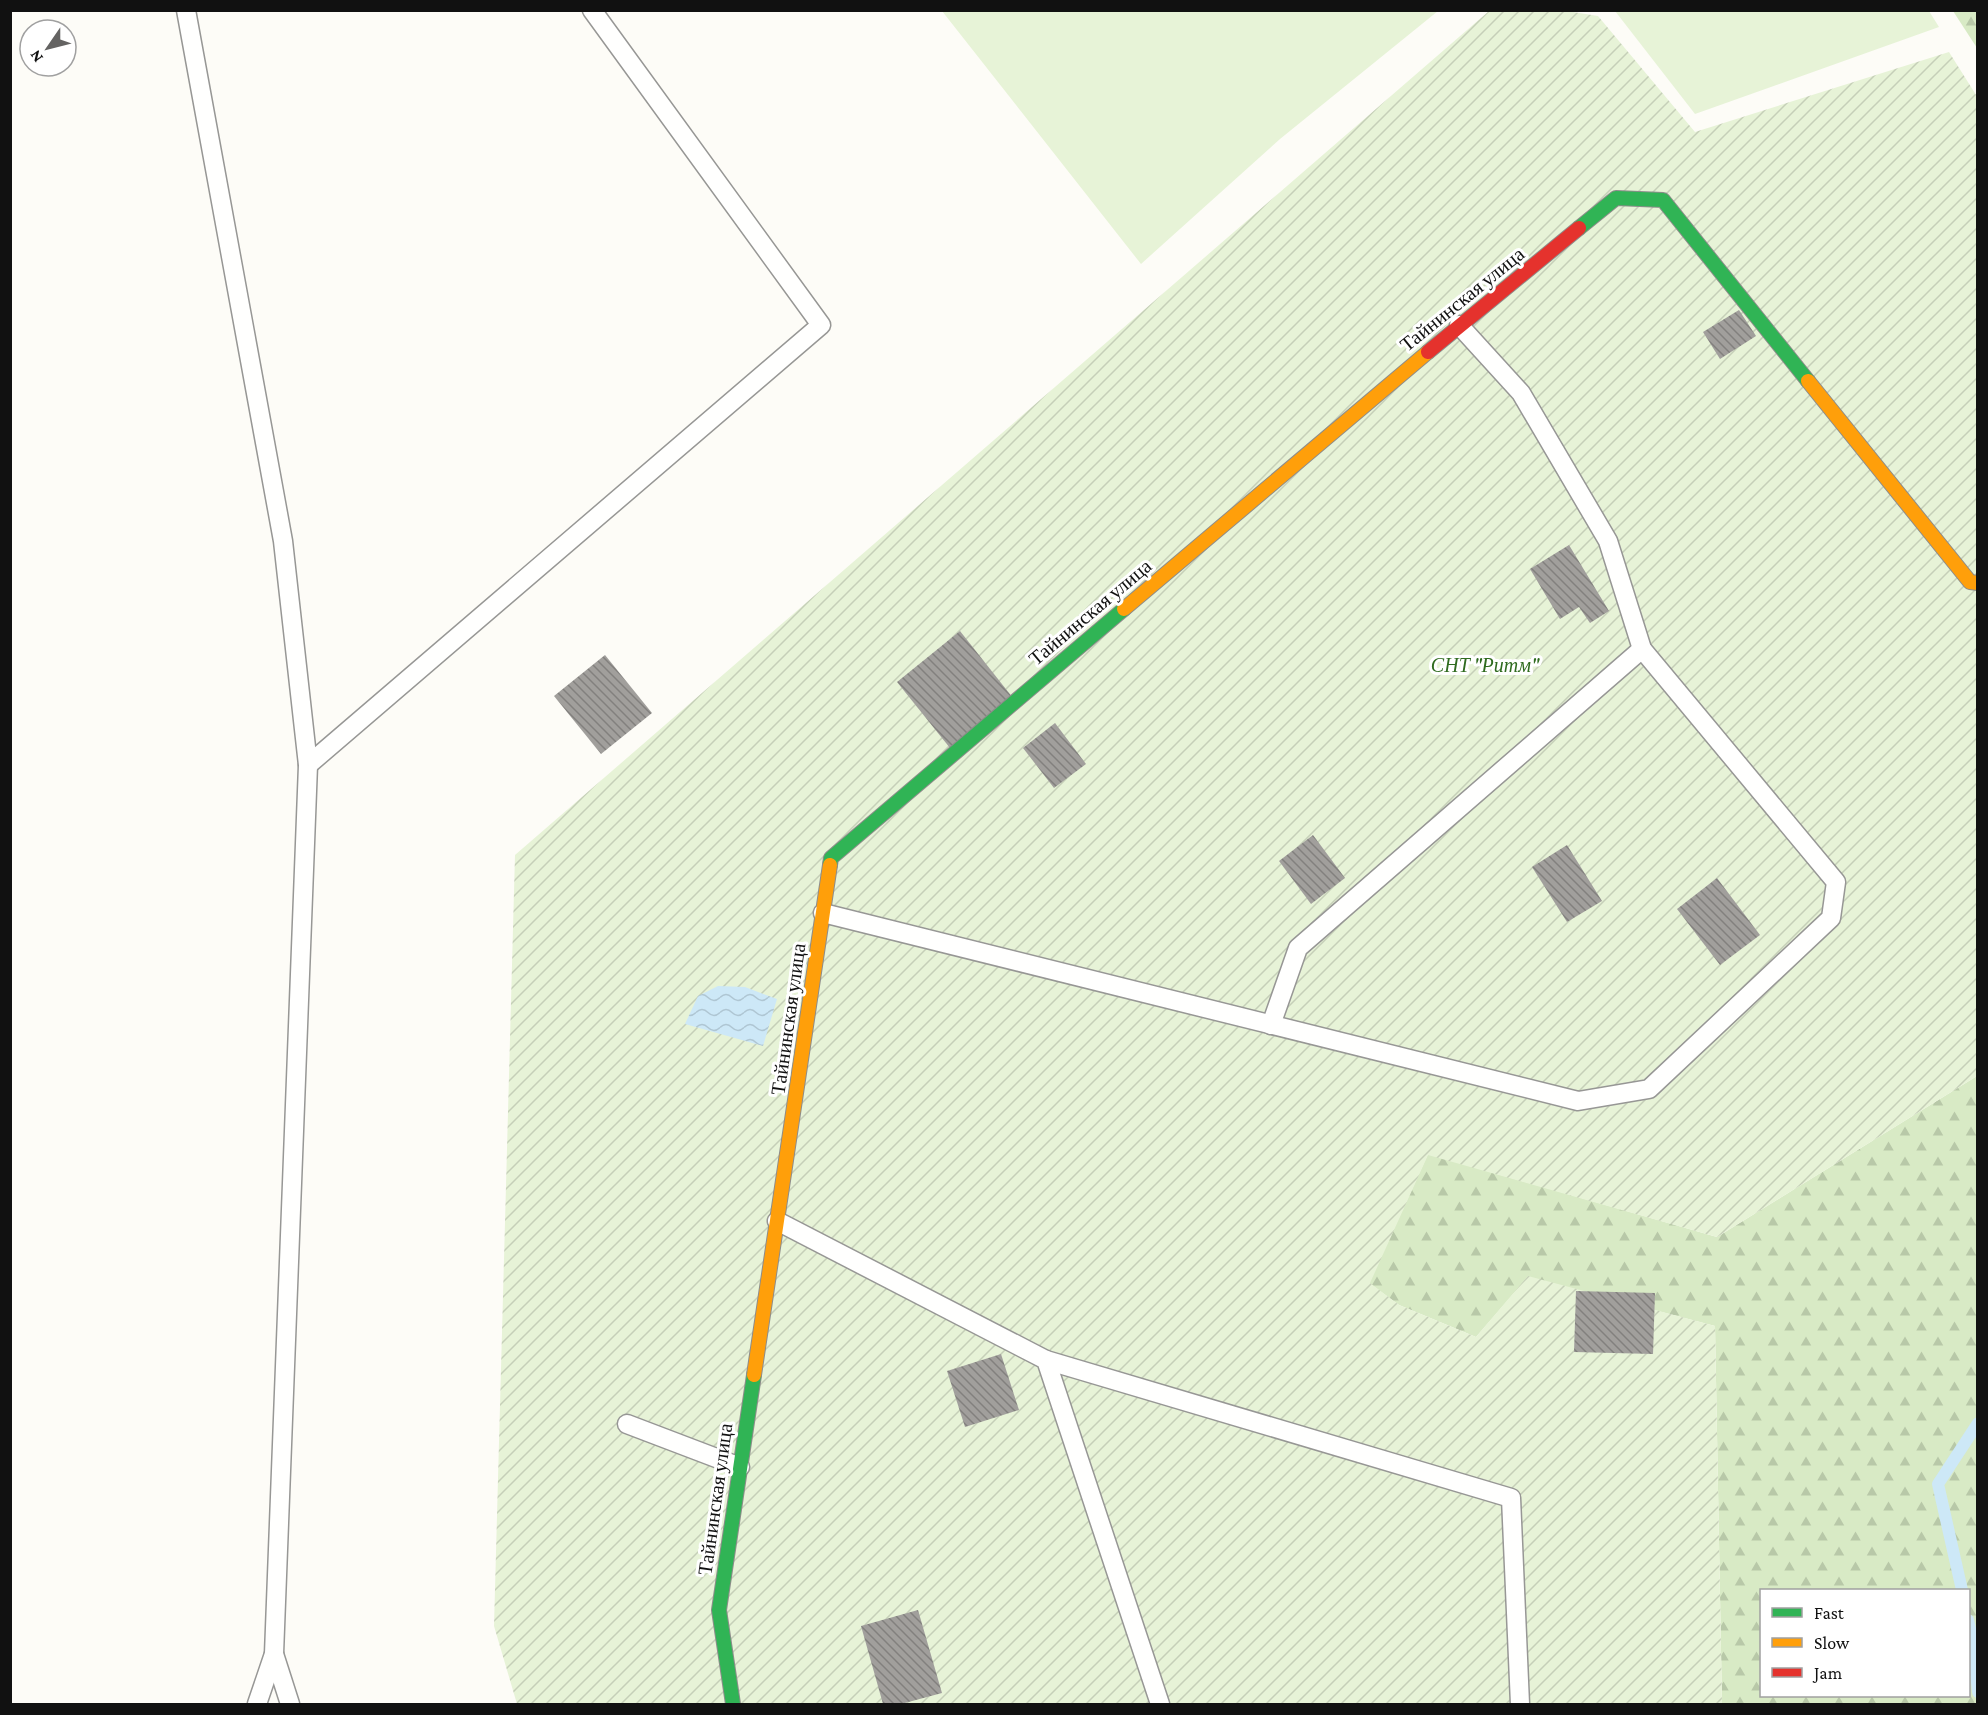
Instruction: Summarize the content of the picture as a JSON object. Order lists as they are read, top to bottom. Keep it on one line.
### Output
{"streets":{"street":["Тайнинская улица"]},"parks":["СНТ \"Ритм\""],"legend":["Fast","Slow","Jam"],"north":"bottom left"}
